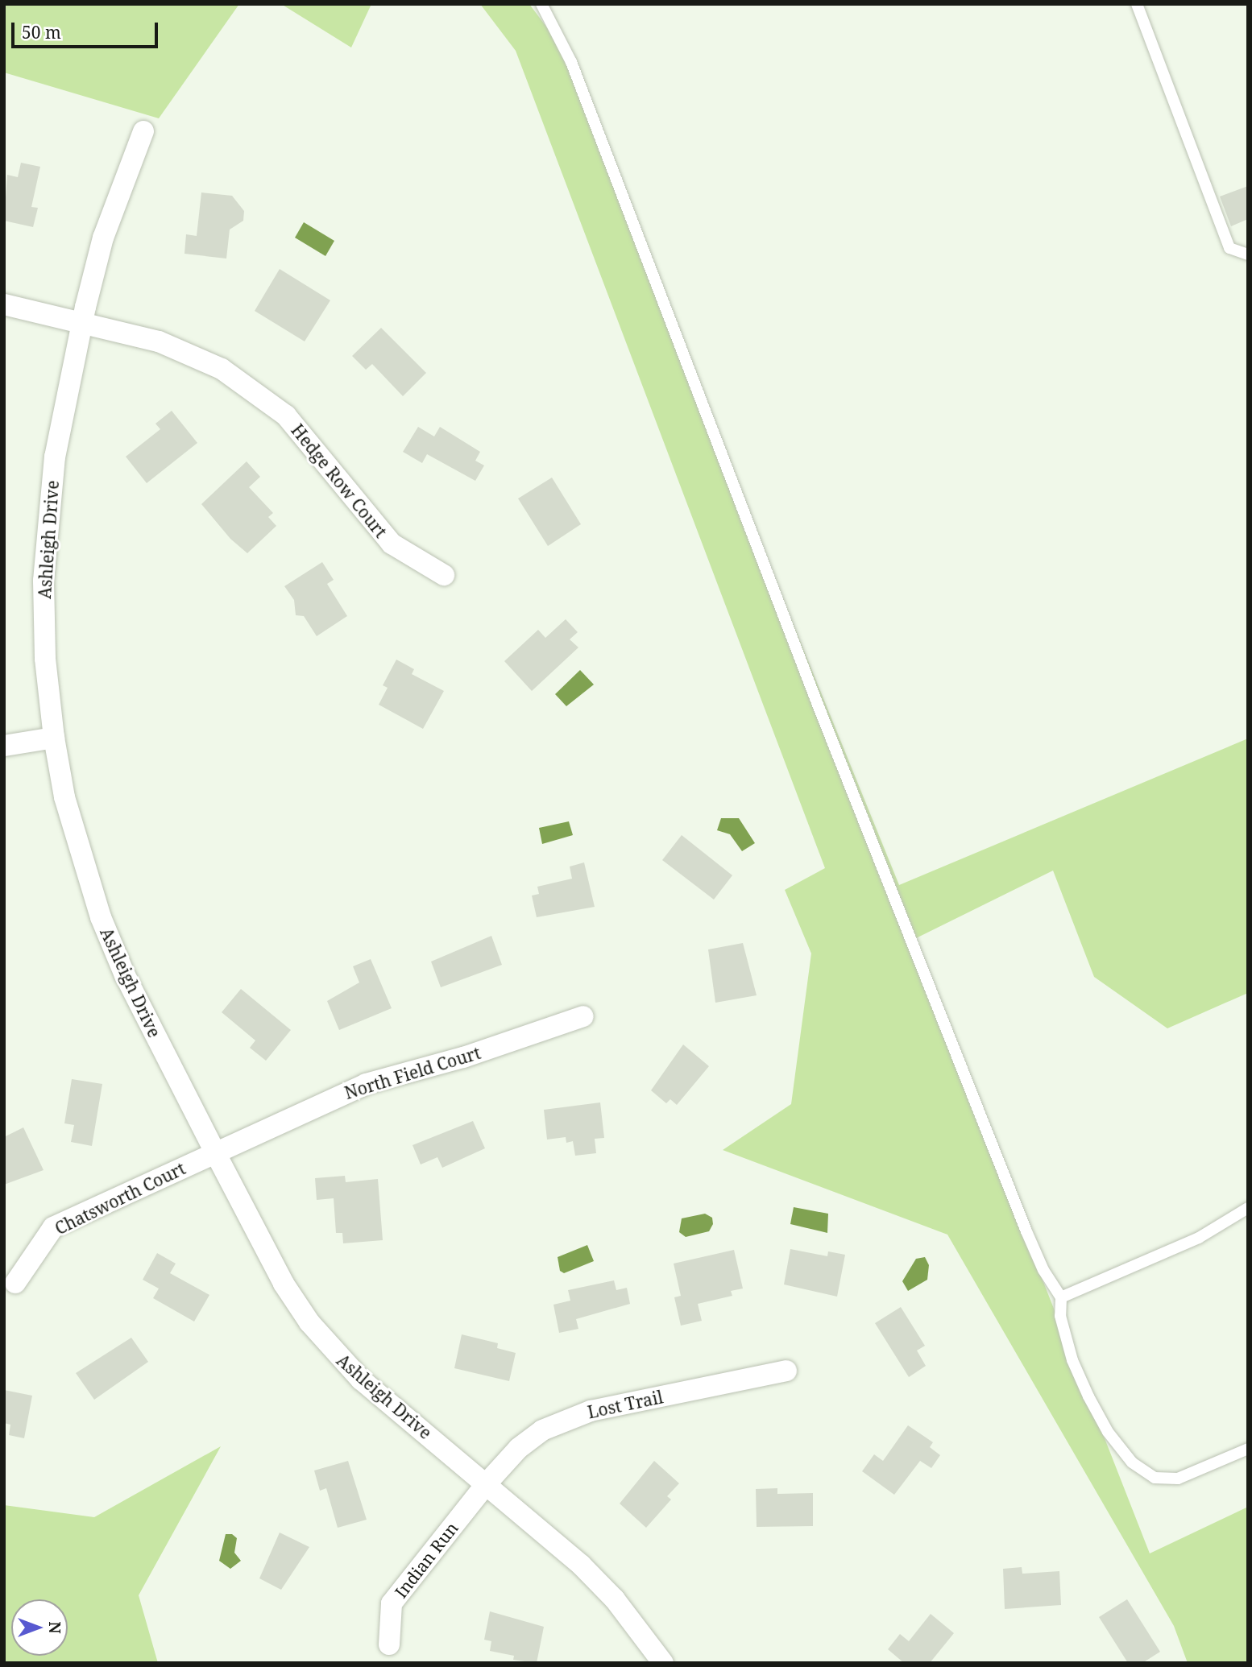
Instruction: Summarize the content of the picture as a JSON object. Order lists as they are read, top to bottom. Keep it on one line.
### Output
{"streets":{"street":["Hedge Row Court","Ashleigh Drive","North Field Court","Chatsworth Court","Lost Trail","Indian Run"]},"crossings":[["Hedge Row Court","Ashleigh Drive"],["Ashleigh Drive","North Field Court"],["Ashleigh Drive","Chatsworth Court"],["Ashleigh Drive","Lost Trail"],["Ashleigh Drive","Indian Run"],["North Field Court","Chatsworth Court"],["Lost Trail","Indian Run"]],"scale_bar":"50 m","north":"right"}
